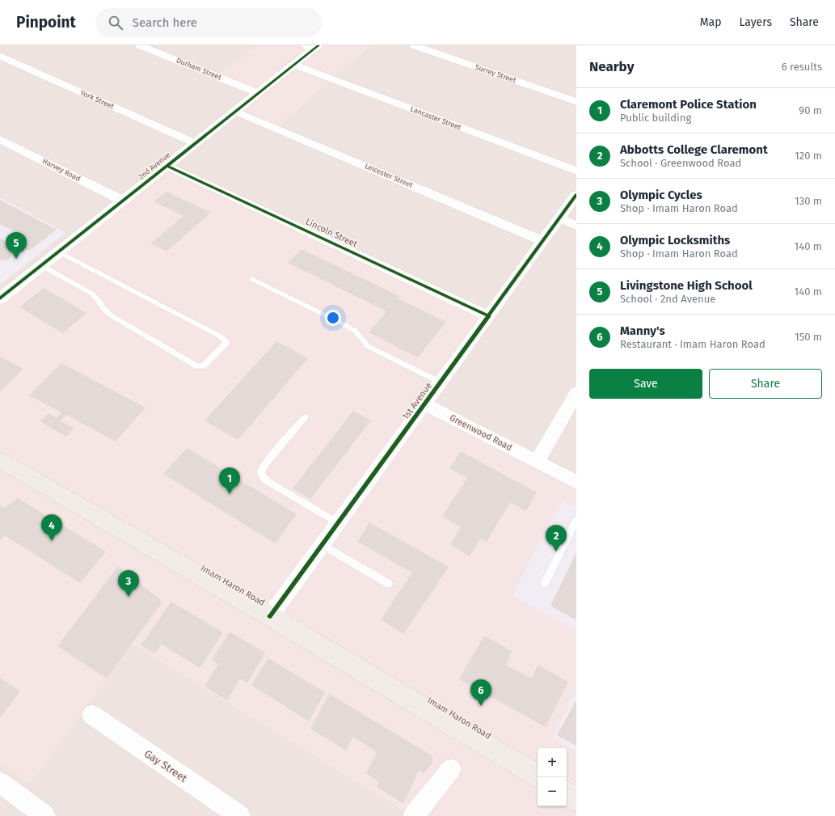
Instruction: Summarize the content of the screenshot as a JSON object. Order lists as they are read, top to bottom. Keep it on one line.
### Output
{"streets":{"main road":["Imam Haron Road"],"street":["Durham Street","Surrey Street","York Street","Lancaster Street","2nd Avenue","Harvey Road","Leicester Street","Lincoln Street","1st Avenue","Greenwood Road","Gay Street"]},"crossings":[["Durham Street","2nd Avenue"],["York Street","2nd Avenue"],["Lancaster Street","2nd Avenue"],["2nd Avenue","Harvey Road"],["2nd Avenue","Leicester Street"],["2nd Avenue","Lincoln Street"],["Leicester Street","1st Avenue"],["Lincoln Street","1st Avenue"],["1st Avenue","Greenwood Road"],["1st Avenue","Imam Haron Road"]],"page":{"header":"Pinpoint","search":"Search here","nav":["Map","Layers","Share"],"heading":["Nearby","6 results"],"list":[{"mark":"1","name":"Claremont Police Station","note":"Public building","value":"90 m"},{"mark":"2","name":"Abbotts College Claremont","note":"School · Greenwood Road","value":"120 m"},{"mark":"3","name":"Olympic Cycles","note":"Shop · Imam Haron Road","value":"130 m"},{"mark":"4","name":"Olympic Locksmiths","note":"Shop · Imam Haron Road","value":"140 m"},{"mark":"5","name":"Livingstone High School","note":"School · 2nd Avenue","value":"140 m"},{"mark":"6","name":"Manny's","note":"Restaurant · Imam Haron Road","value":"150 m"}],"pins":["5","1","4","2","3","6"],"buttons":["Save","Share"],"map_buttons":["+","−"]}}
